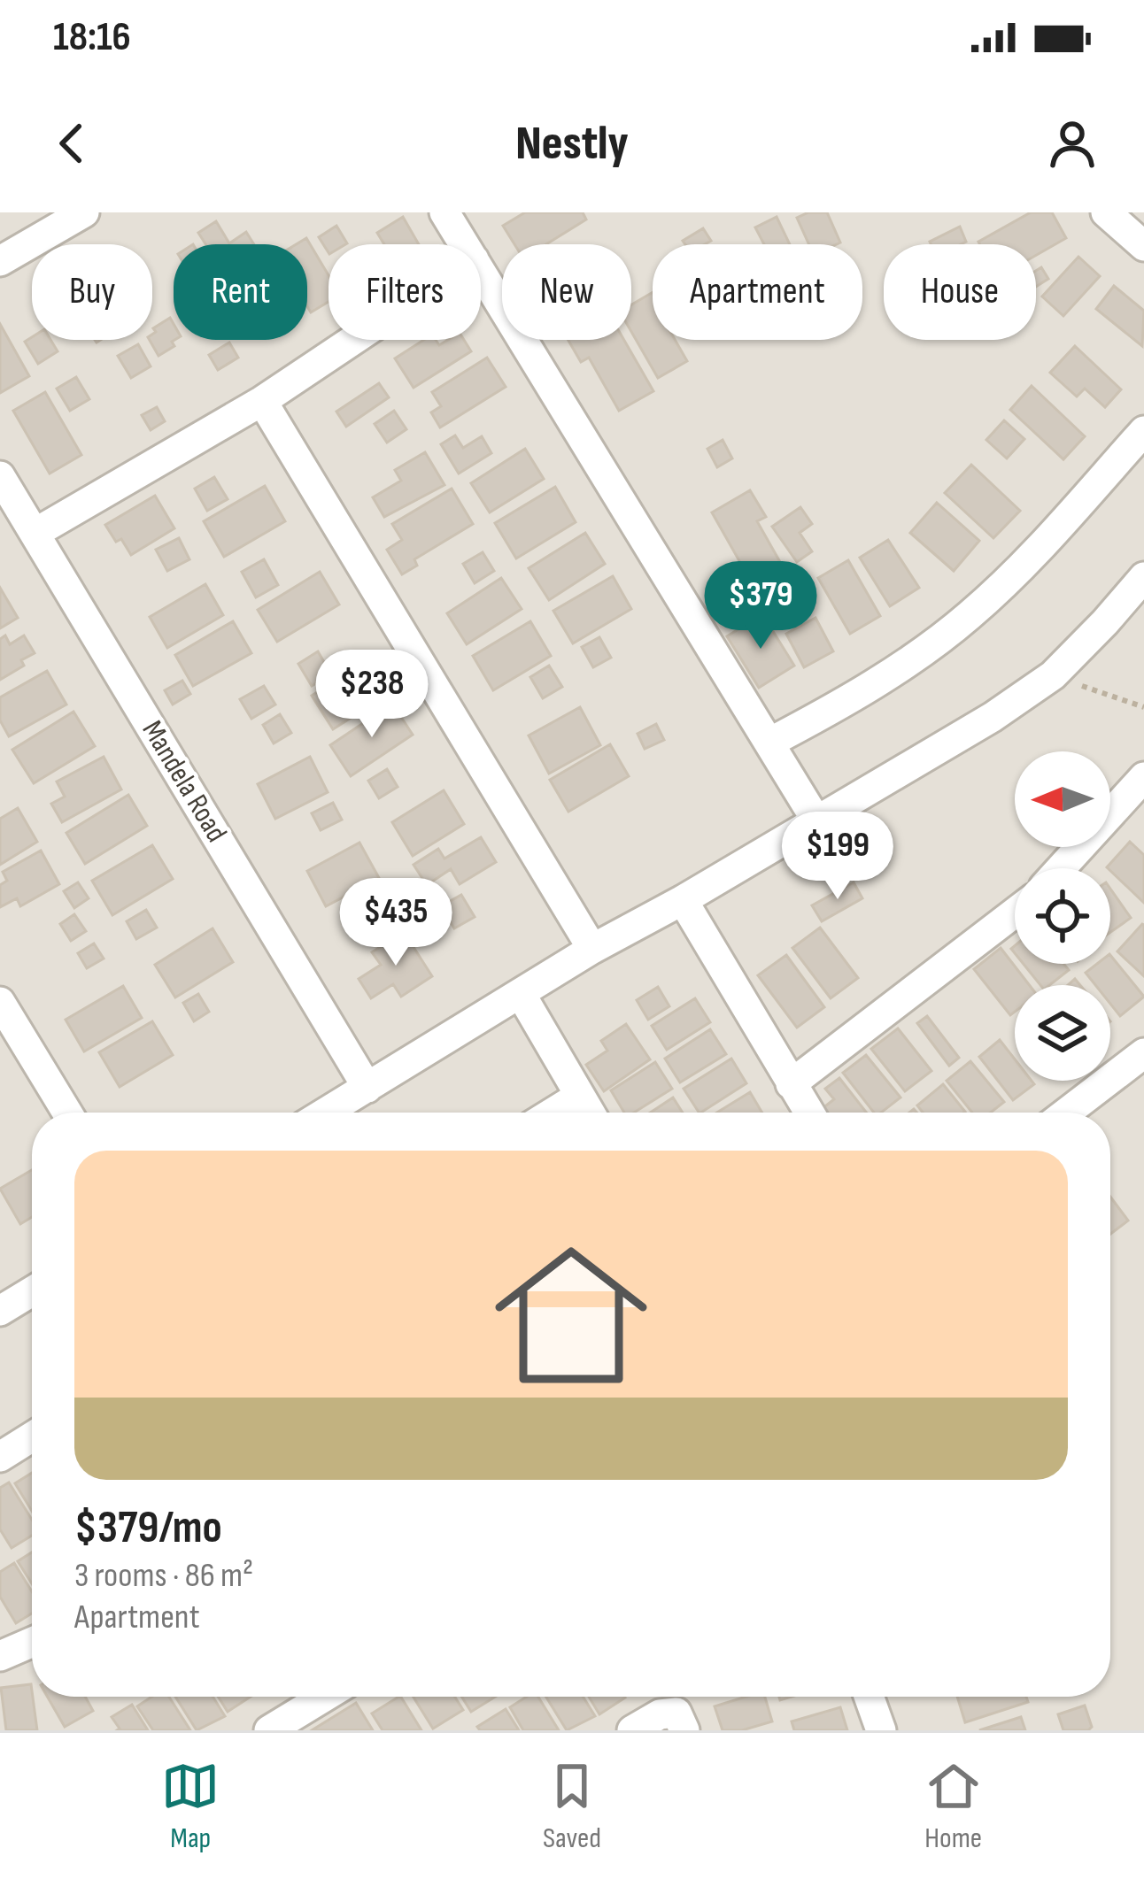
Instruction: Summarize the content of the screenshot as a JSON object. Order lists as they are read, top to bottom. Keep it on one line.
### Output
{"streets":{"street":["Mandela Road"]},"north":"left","page":{"status":"18:16","header":"Nestly","chip":["Buy","Rent","Filters","New","Apartment","House"],"price":["$379","$238","$199","$435"],"list":[{"name":"$379/mo","note":"3 rooms · 86 m² · Apartment"}],"tabs":["Map","Saved","Home"]}}
